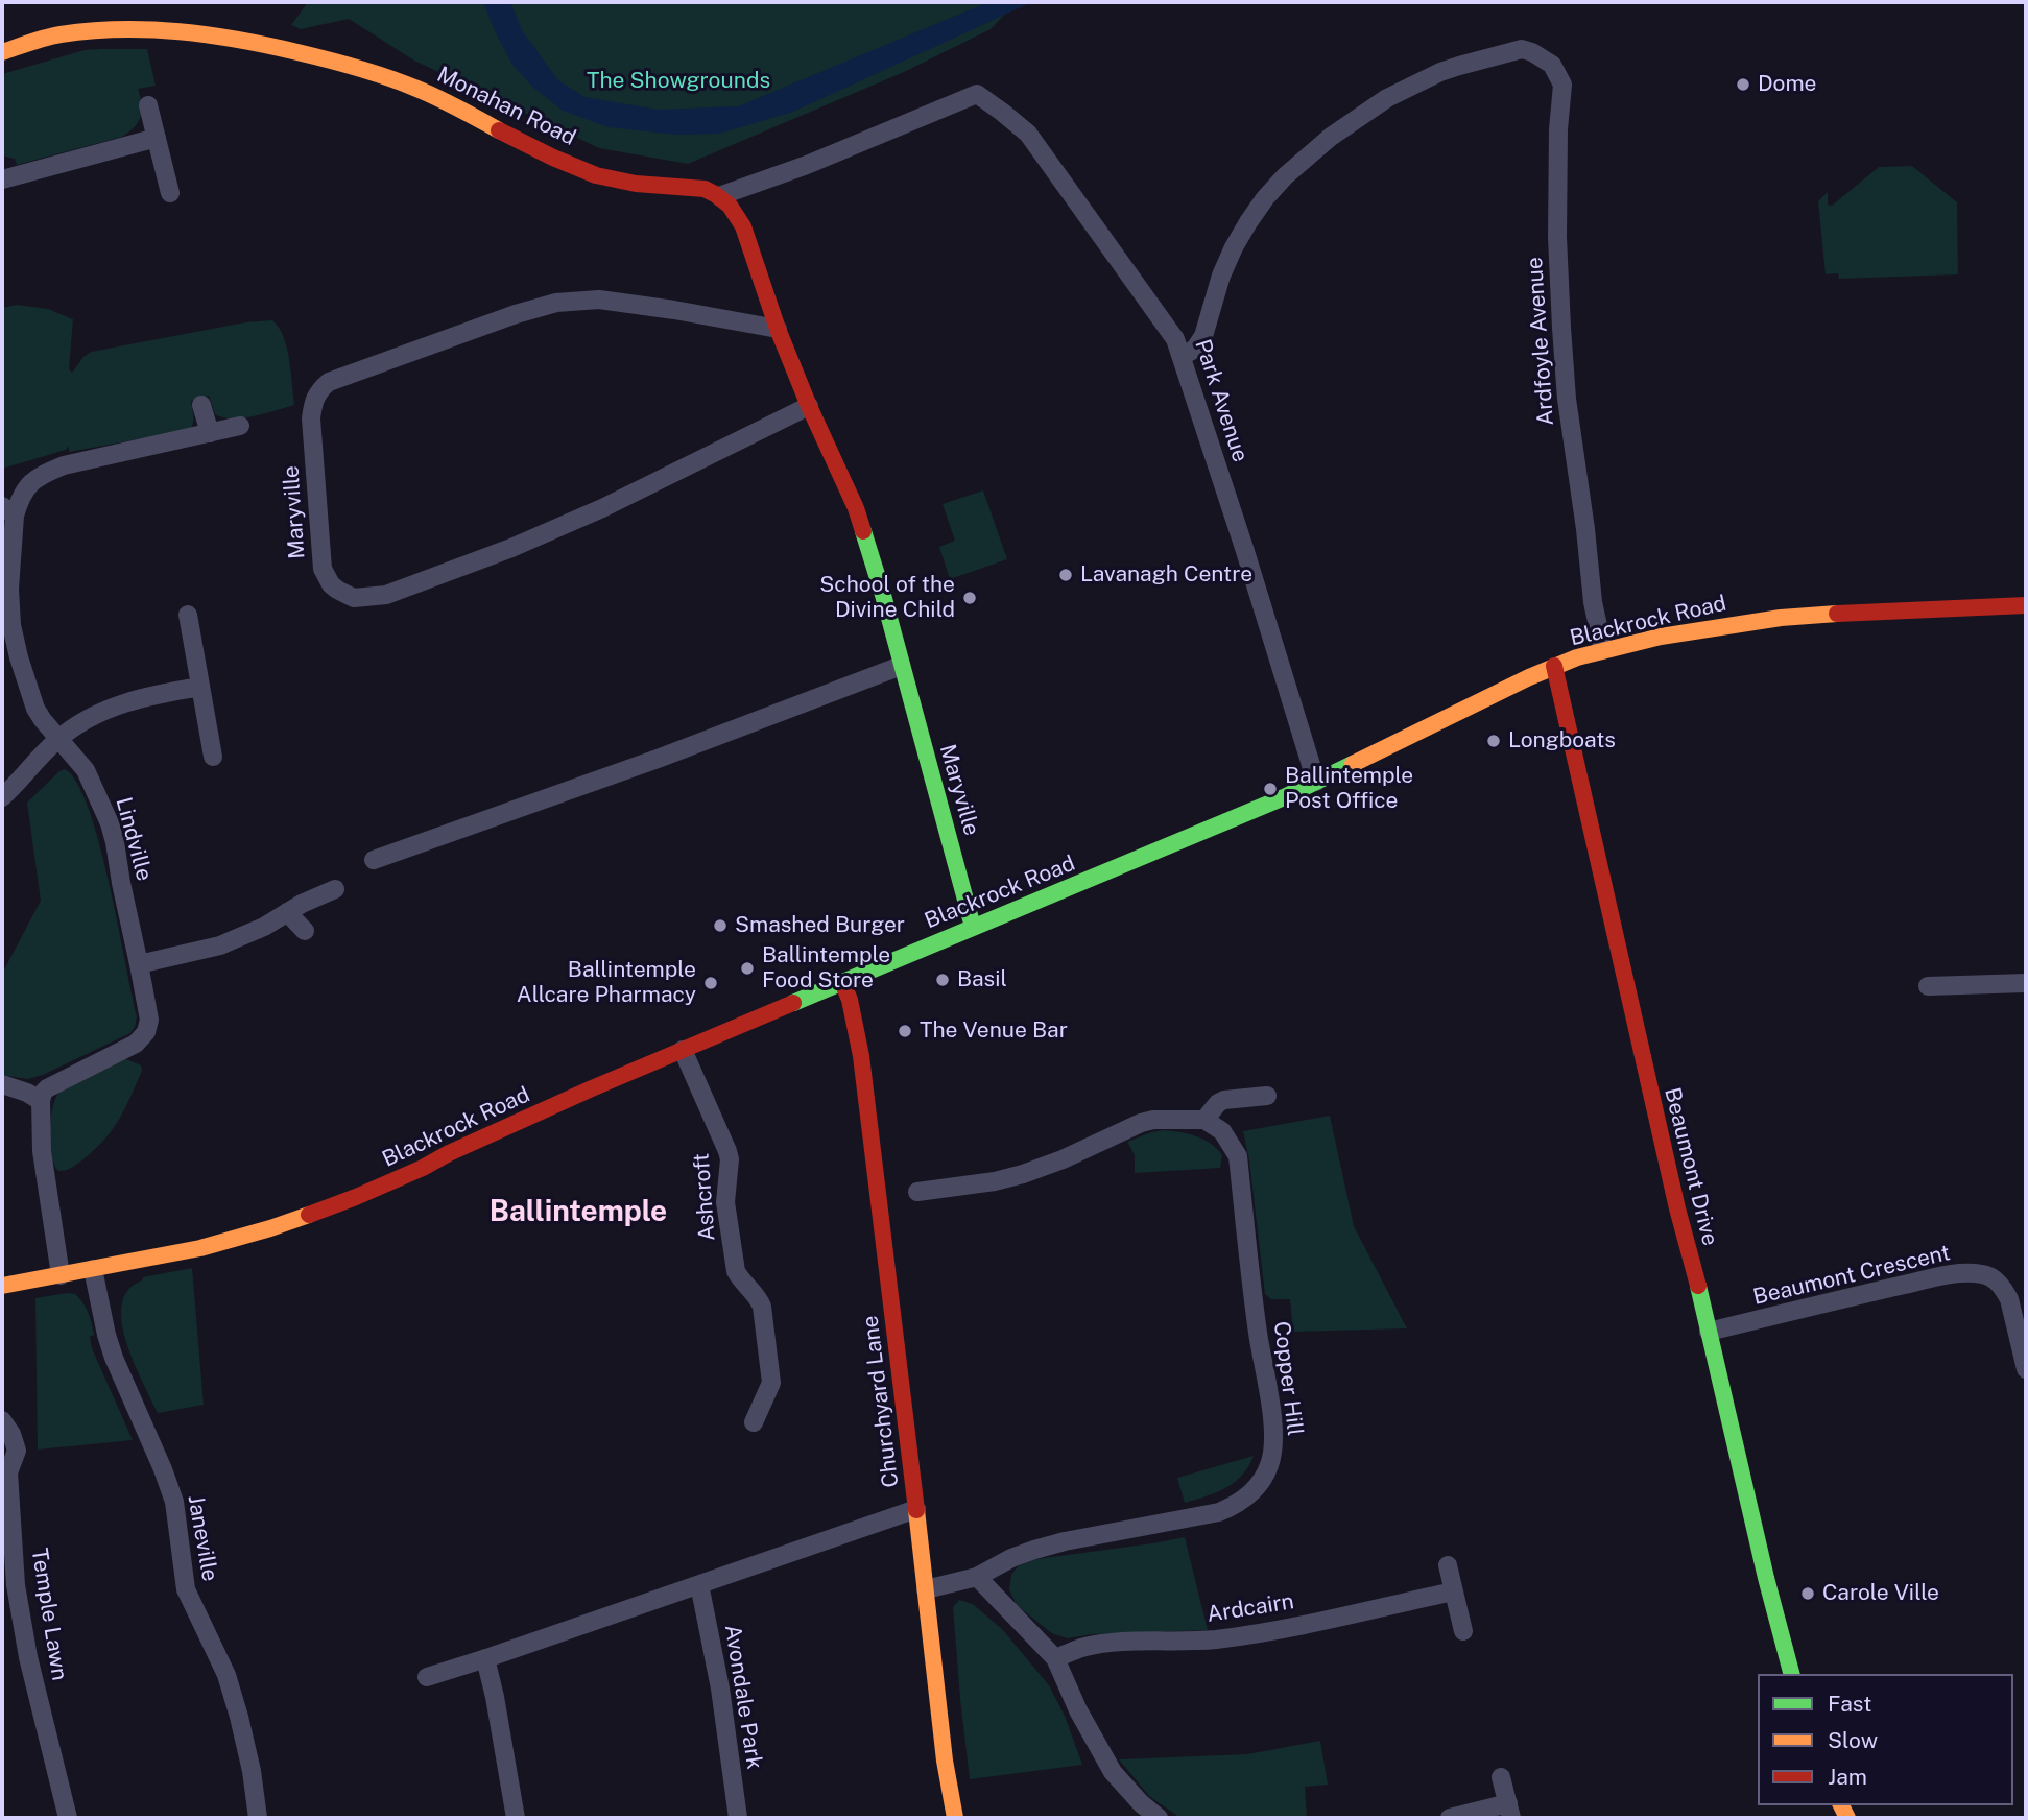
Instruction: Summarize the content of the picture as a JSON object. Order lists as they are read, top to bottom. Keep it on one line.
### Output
{"streets":{"street":["Monahan Road","Ardfoyle Avenue","Park Avenue","Maryville","Blackrock Road","Lindville","Beaumont Drive","Ashcroft","Beaumont Crescent","Copper Hill","Churchyard Lane","Janeville","Ardcairn","Temple Lawn","Avondale Park"]},"crossings":[["Monahan Road","Park Avenue"],["Monahan Road","Maryville"],["Ardfoyle Avenue","Park Avenue"],["Ardfoyle Avenue","Blackrock Road"],["Park Avenue","Maryville"],["Park Avenue","Blackrock Road"],["Maryville","Blackrock Road"],["Blackrock Road","Beaumont Drive"],["Blackrock Road","Ashcroft"],["Blackrock Road","Churchyard Lane"],["Blackrock Road","Janeville"],["Beaumont Drive","Beaumont Crescent"],["Copper Hill","Churchyard Lane"]],"districts":["Ballintemple"],"parks":["The Showgrounds"],"places":["Dome","Lavanagh Centre","School of the Divine Child","Longboats","Ballintemple Post Office","Smashed Burger","Ballintemple Food Store","Basil","Ballintemple Allcare Pharmacy","The Venue Bar","Carole Ville"],"legend":["Fast","Slow","Jam"]}
